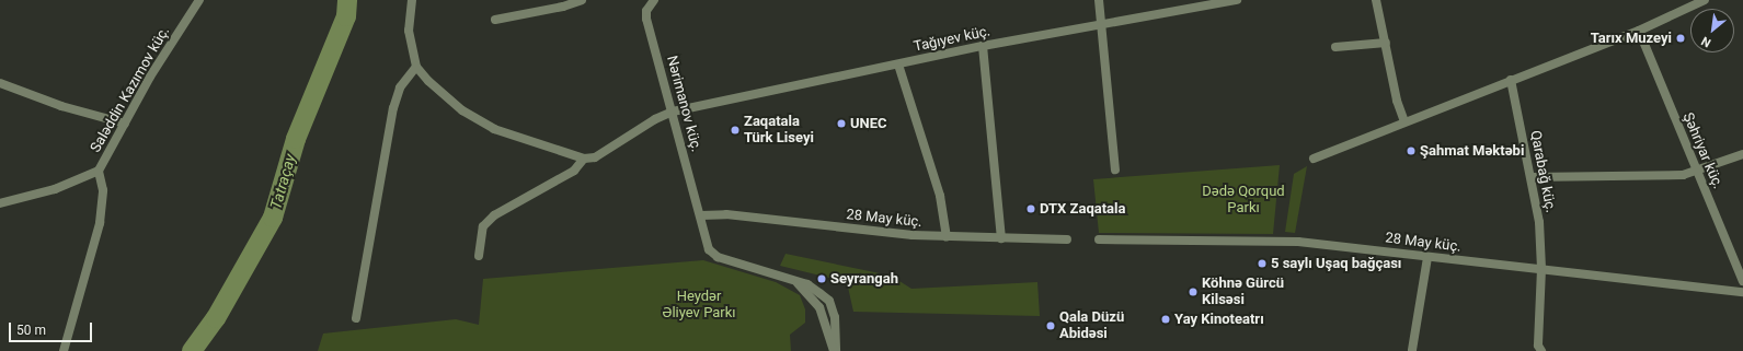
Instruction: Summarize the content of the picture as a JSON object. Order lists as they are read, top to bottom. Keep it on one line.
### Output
{"streets":{"street":["Tağıyev küç.","Saləddin Kazımov küç.","Nərimanov küç.","Şəhriyar küç.","Qarabağ küç.","28 May küç."]},"crossings":[["Tağıyev küç.","Nərimanov küç."],["Nərimanov küç.","28 May küç."],["Qarabağ küç.","28 May küç."]],"water":["Tatraçay"],"parks":["Dədə Qorqud Parkı","Heydər Əliyev Parkı"],"places":["Tarıx Muzeyi","UNEC","Zaqatala Türk Liseyi","Şahmat Məktəbi","DTX Zaqatala","5 saylı Uşaq bağçası","Seyrangah","Köhnə Gürcü Kilsəsi","Yay Kinoteatrı","Qala Düzü Abidəsi"],"scale_bar":"50 m","north":"bottom left"}
